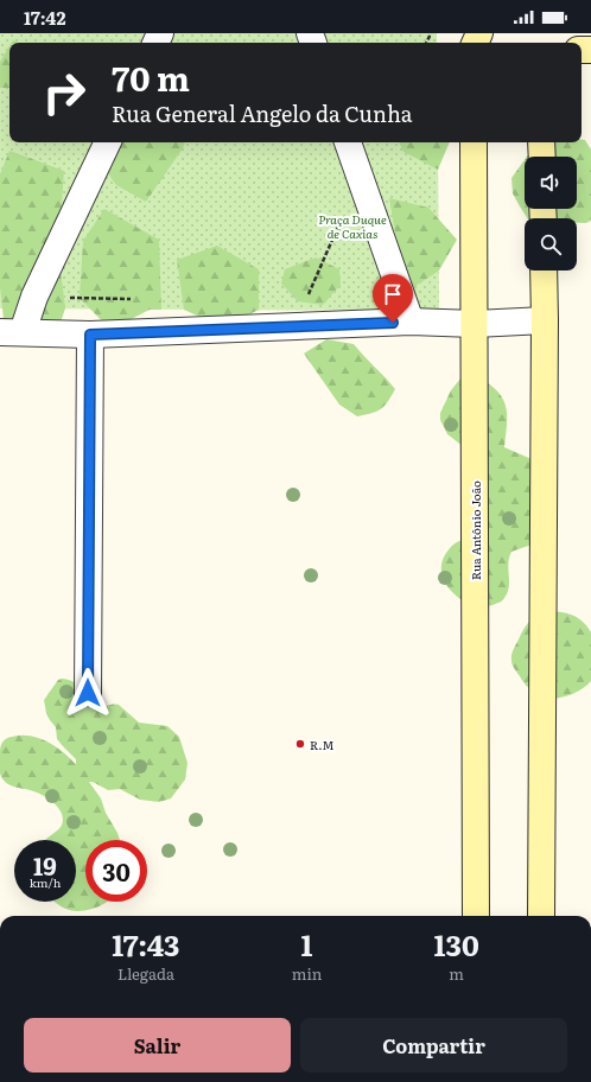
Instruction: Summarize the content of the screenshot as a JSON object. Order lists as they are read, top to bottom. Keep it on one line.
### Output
{"streets":{"main road":["Rua Antônio João"]},"parks":["Praça Duque de Caxias"],"places":["R.M"],"page":{"status":"17:42","turn":["70 m","Rua General Angelo da Cunha"],"speed":"19 km/h","limit":"30","eta":["17:43","Llegada","1","min","130","m"],"buttons":["Salir","Compartir"]}}
